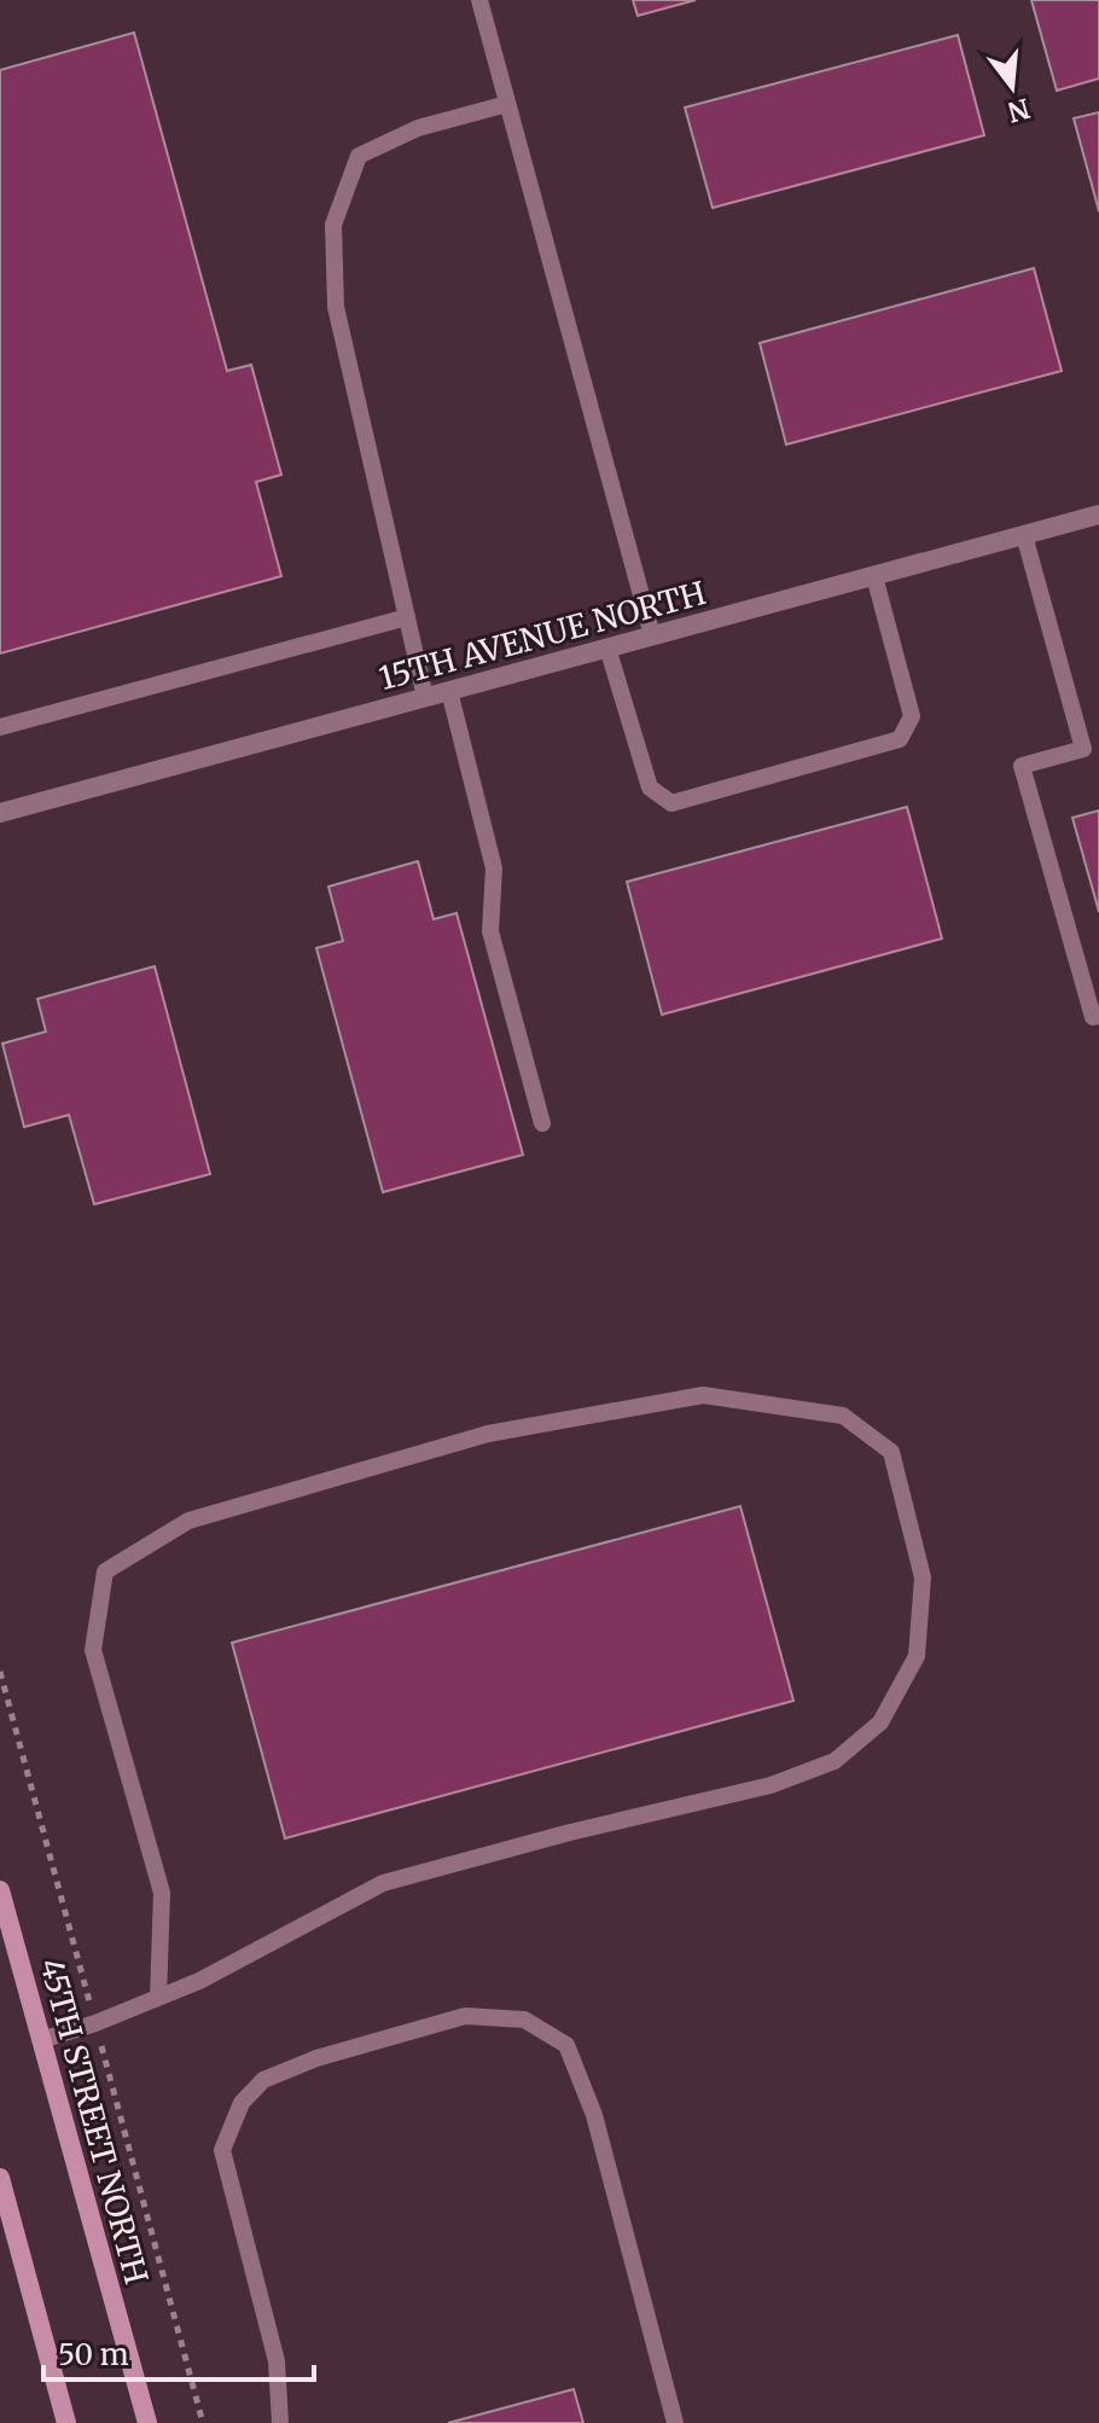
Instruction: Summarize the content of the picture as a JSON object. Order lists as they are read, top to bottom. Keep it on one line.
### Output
{"streets":{"main road":["45TH STREET NORTH"],"street":["15TH AVENUE NORTH"]},"scale_bar":"50 m","north":"bottom"}
